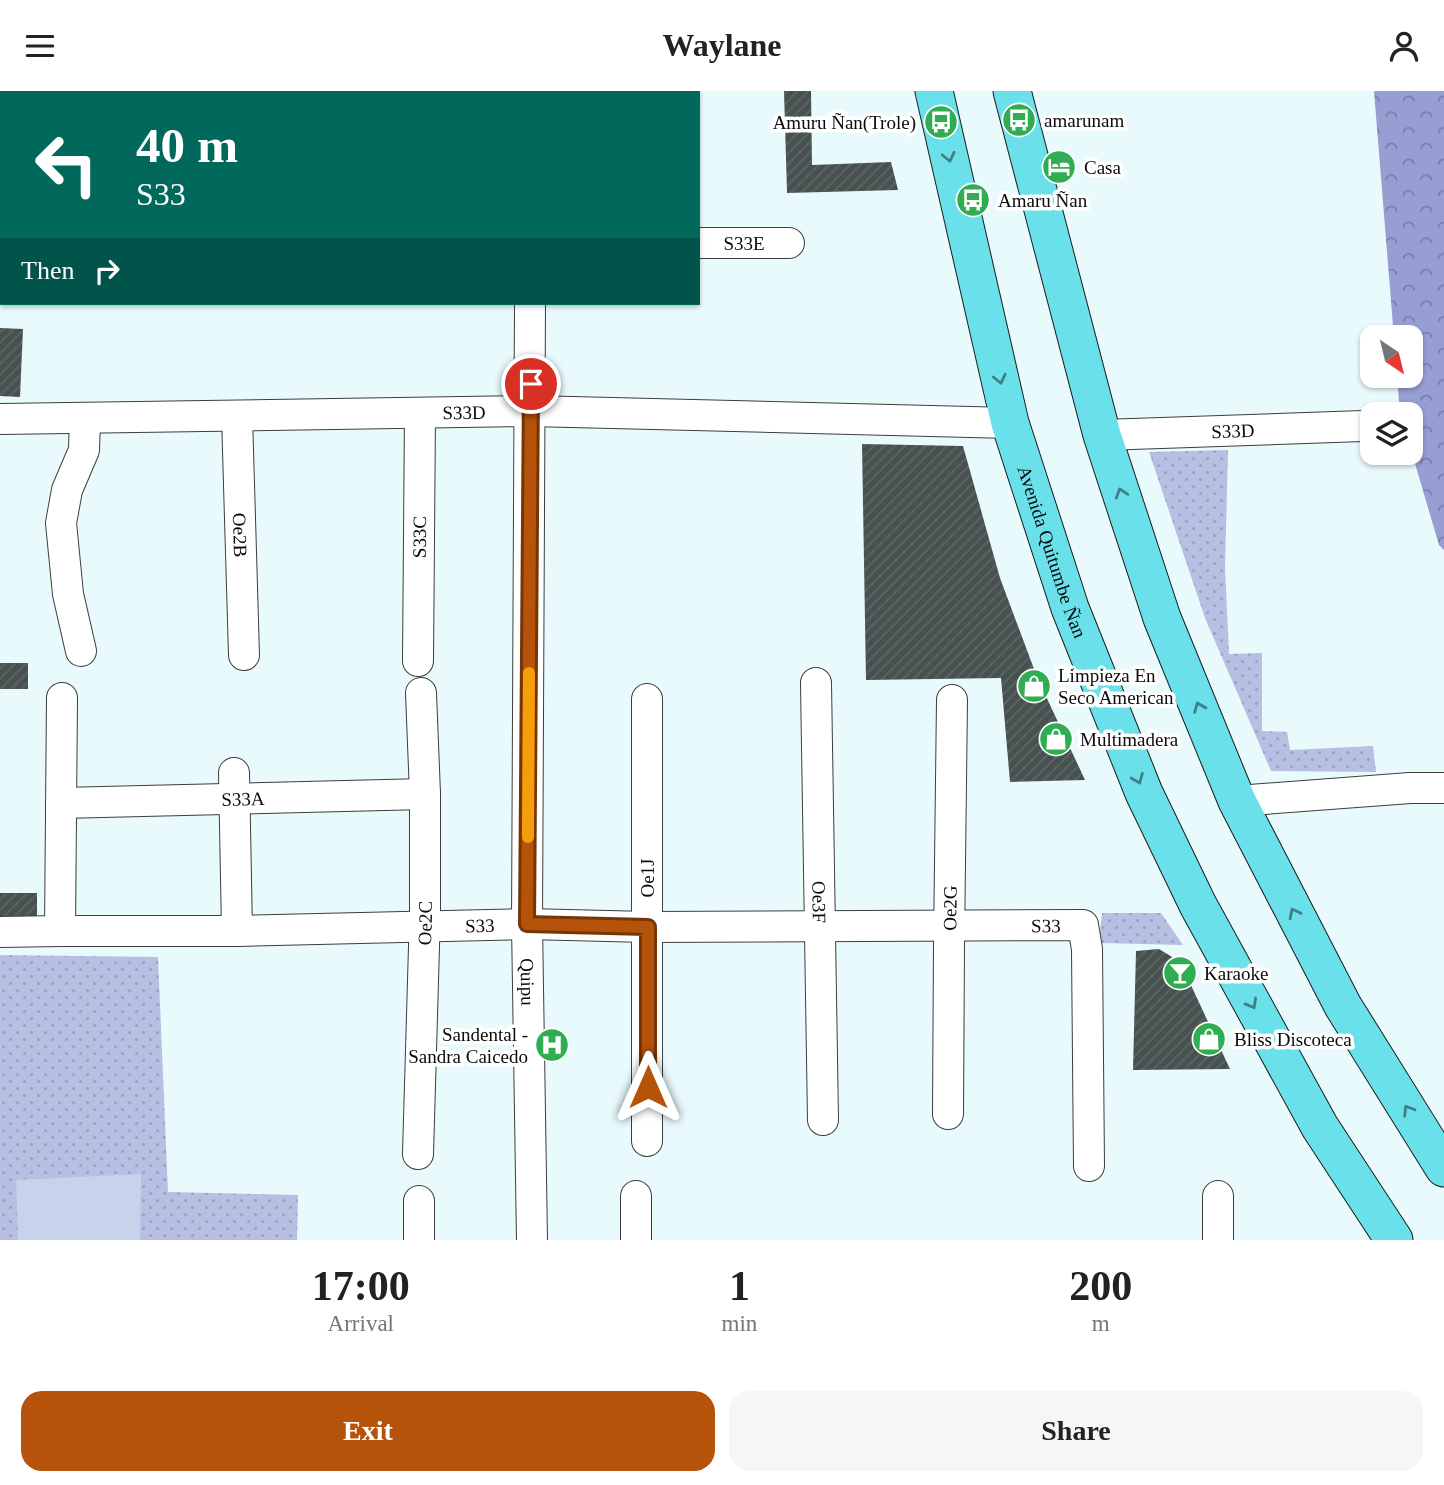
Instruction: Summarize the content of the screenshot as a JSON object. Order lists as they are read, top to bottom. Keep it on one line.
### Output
{"streets":{"main road":["Avenida Quitumbe Ñan"],"street":["S33E","S33D","Oe2B","S33C","S33A","Oe1J","Oe3F","Oe2G","Oe2C","S33","Quipu"]},"crossings":[["S33D","Oe2B"],["S33D","S33C"],["S33D","Avenida Quitumbe Ñan"],["S33D","Quipu"],["S33A","Oe2C"],["Oe1J","S33"],["Oe3F","S33"],["Oe2G","S33"],["Oe2C","S33"],["S33","Quipu"]],"places":{"bus stop":["amarunam","Amuru Ñan(Trole)","Amaru Ñan"],"hotel":["Casa"],"shop":["Limpieza En Seco American","Multimadera","Bliss Discoteca"],"bar":["Karaoke"],"hospital":["Sandental - Sandra Caicedo"]},"north":"bottom right","page":{"header":"Waylane","turn":["40 m","S33"],"then":"Then","eta":["17:00","Arrival","1","min","200","m"],"buttons":["Exit","Share"]}}
